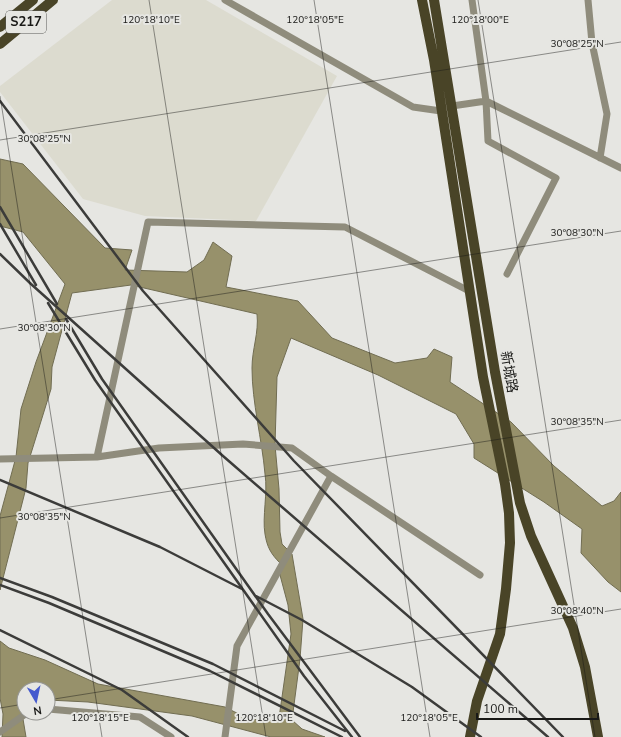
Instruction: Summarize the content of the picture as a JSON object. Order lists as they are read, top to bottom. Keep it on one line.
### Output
{"streets":{"main road":["S217","新城路"]},"scale_bar":"100 m","north":"bottom","coordinates":["120°18'10\"E","120°18'05\"E","120°18'00\"E","30°08'25\"N","30°08'30\"N","30°08'35\"N","30°08'40\"N","120°18'15\"E"]}
